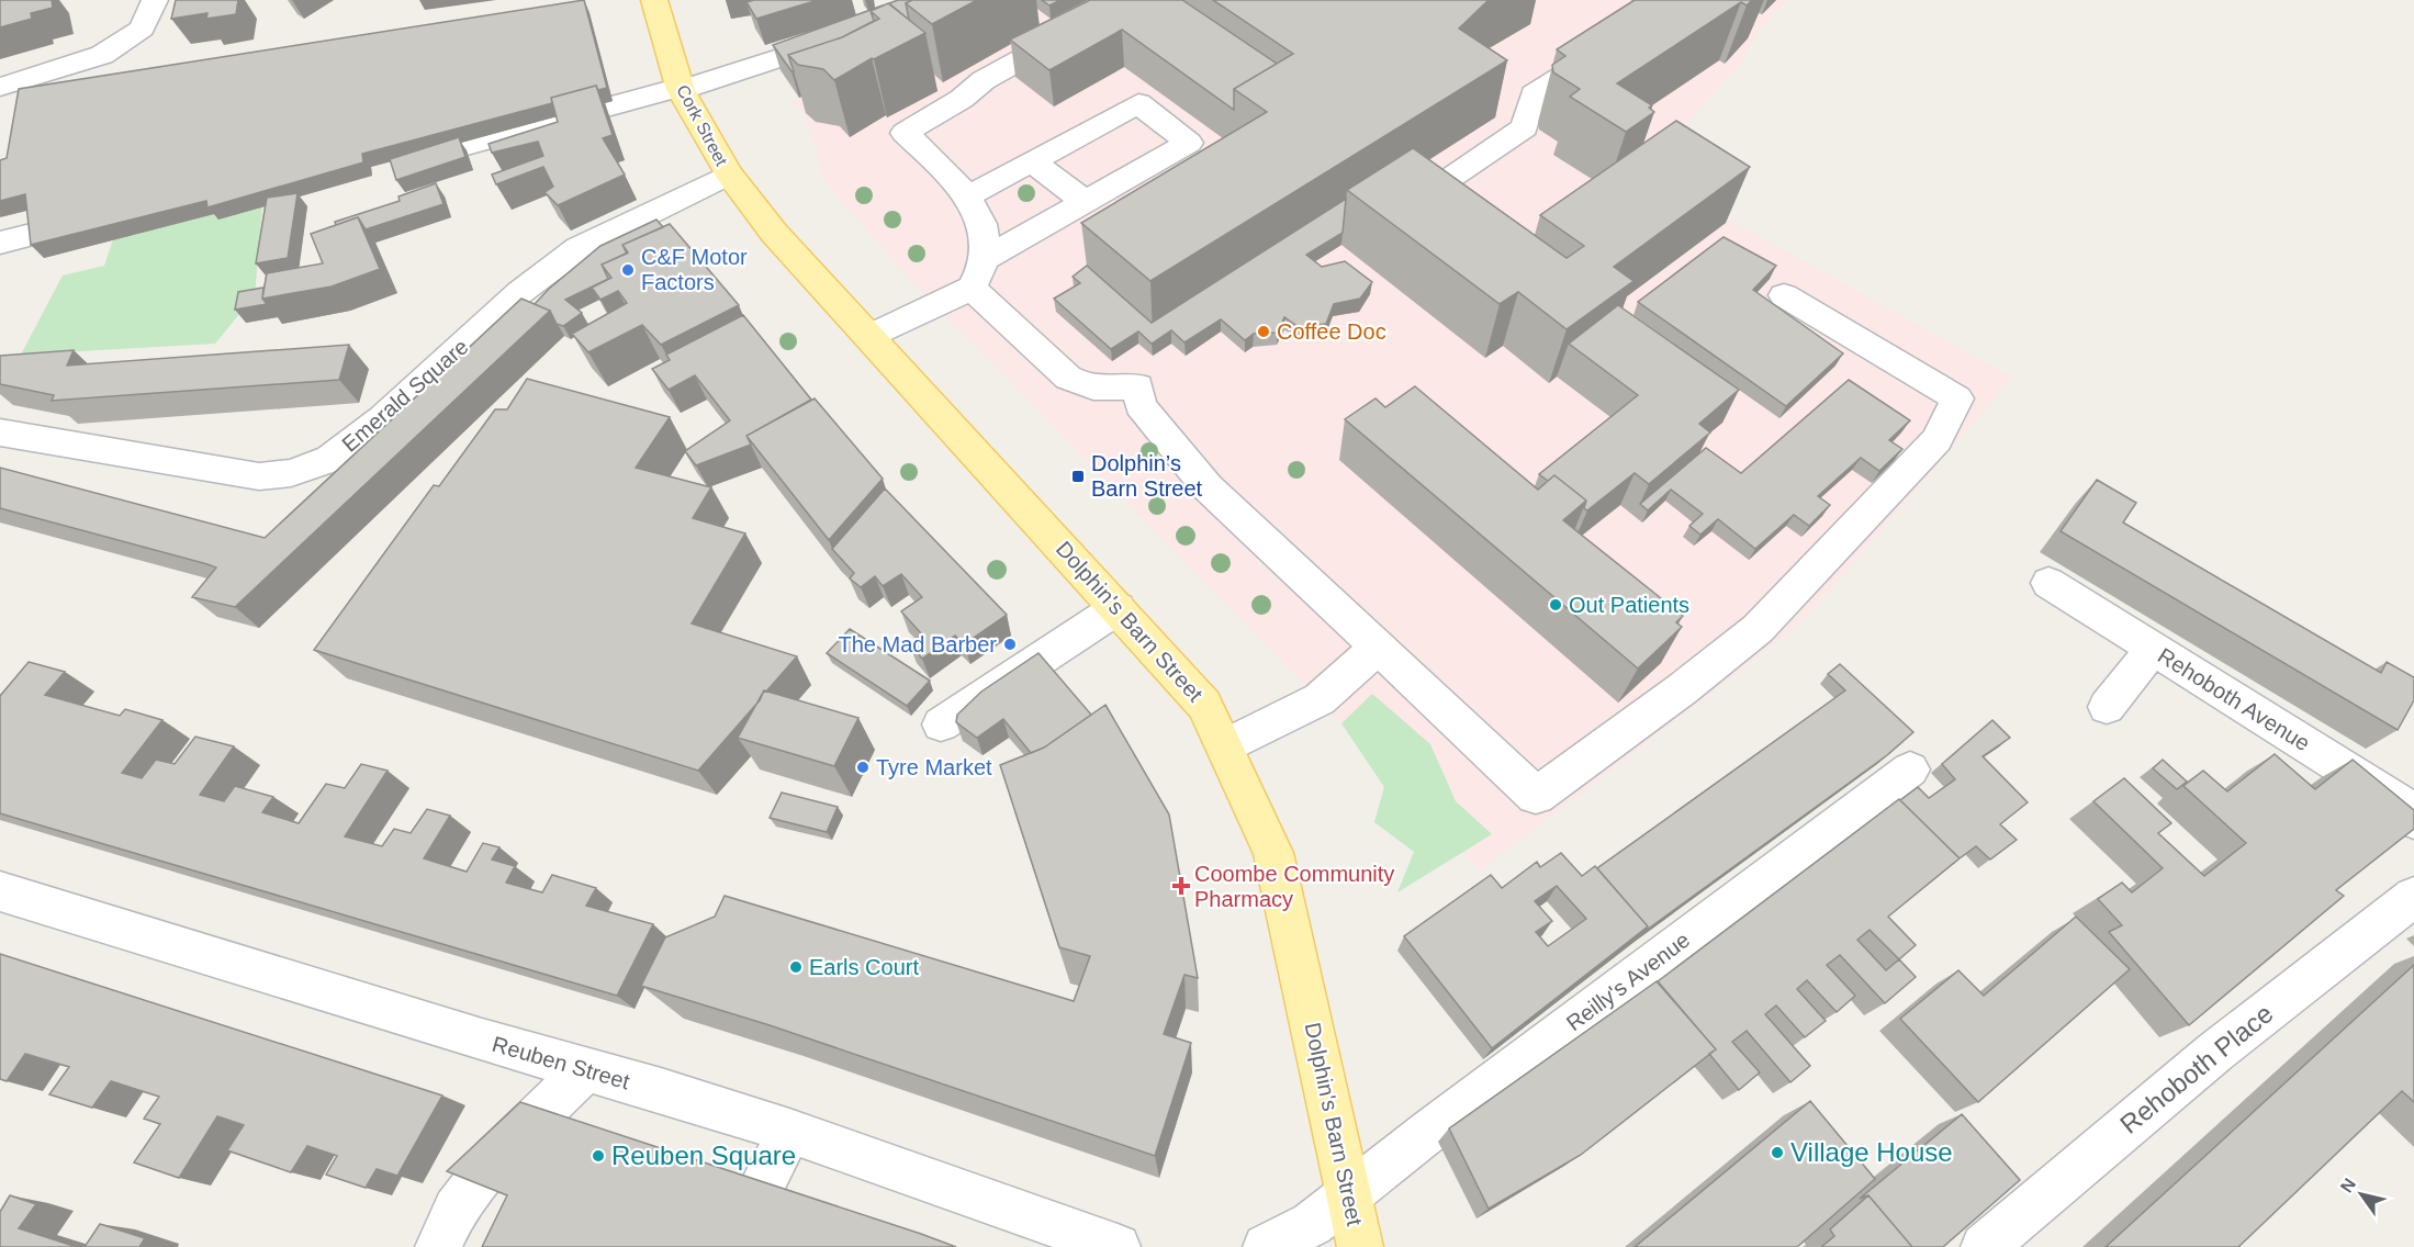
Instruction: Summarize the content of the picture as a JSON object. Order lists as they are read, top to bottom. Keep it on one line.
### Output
{"streets":{"main road":["Cork Street","Dolphin's Barn Street"],"street":["Emerald Square","Rehoboth Avenue","Reilly's Avenue","Reuben Street","Rehoboth Place"]},"crossings":[["Cork Street","Emerald Square"],["Cork Street","Dolphin's Barn Street"],["Emerald Square","Dolphin's Barn Street"],["Dolphin's Barn Street","Reilly's Avenue"]],"places":{"other":["C&F Motor Factors","Coffee Doc","Out Patients","The Mad Barber","Tyre Market","Earls Court","Village House","Reuben Square"],"transit":["Dolphin’s Barn Street"],"health":["Coombe Community Pharmacy"]},"north":"top left"}
